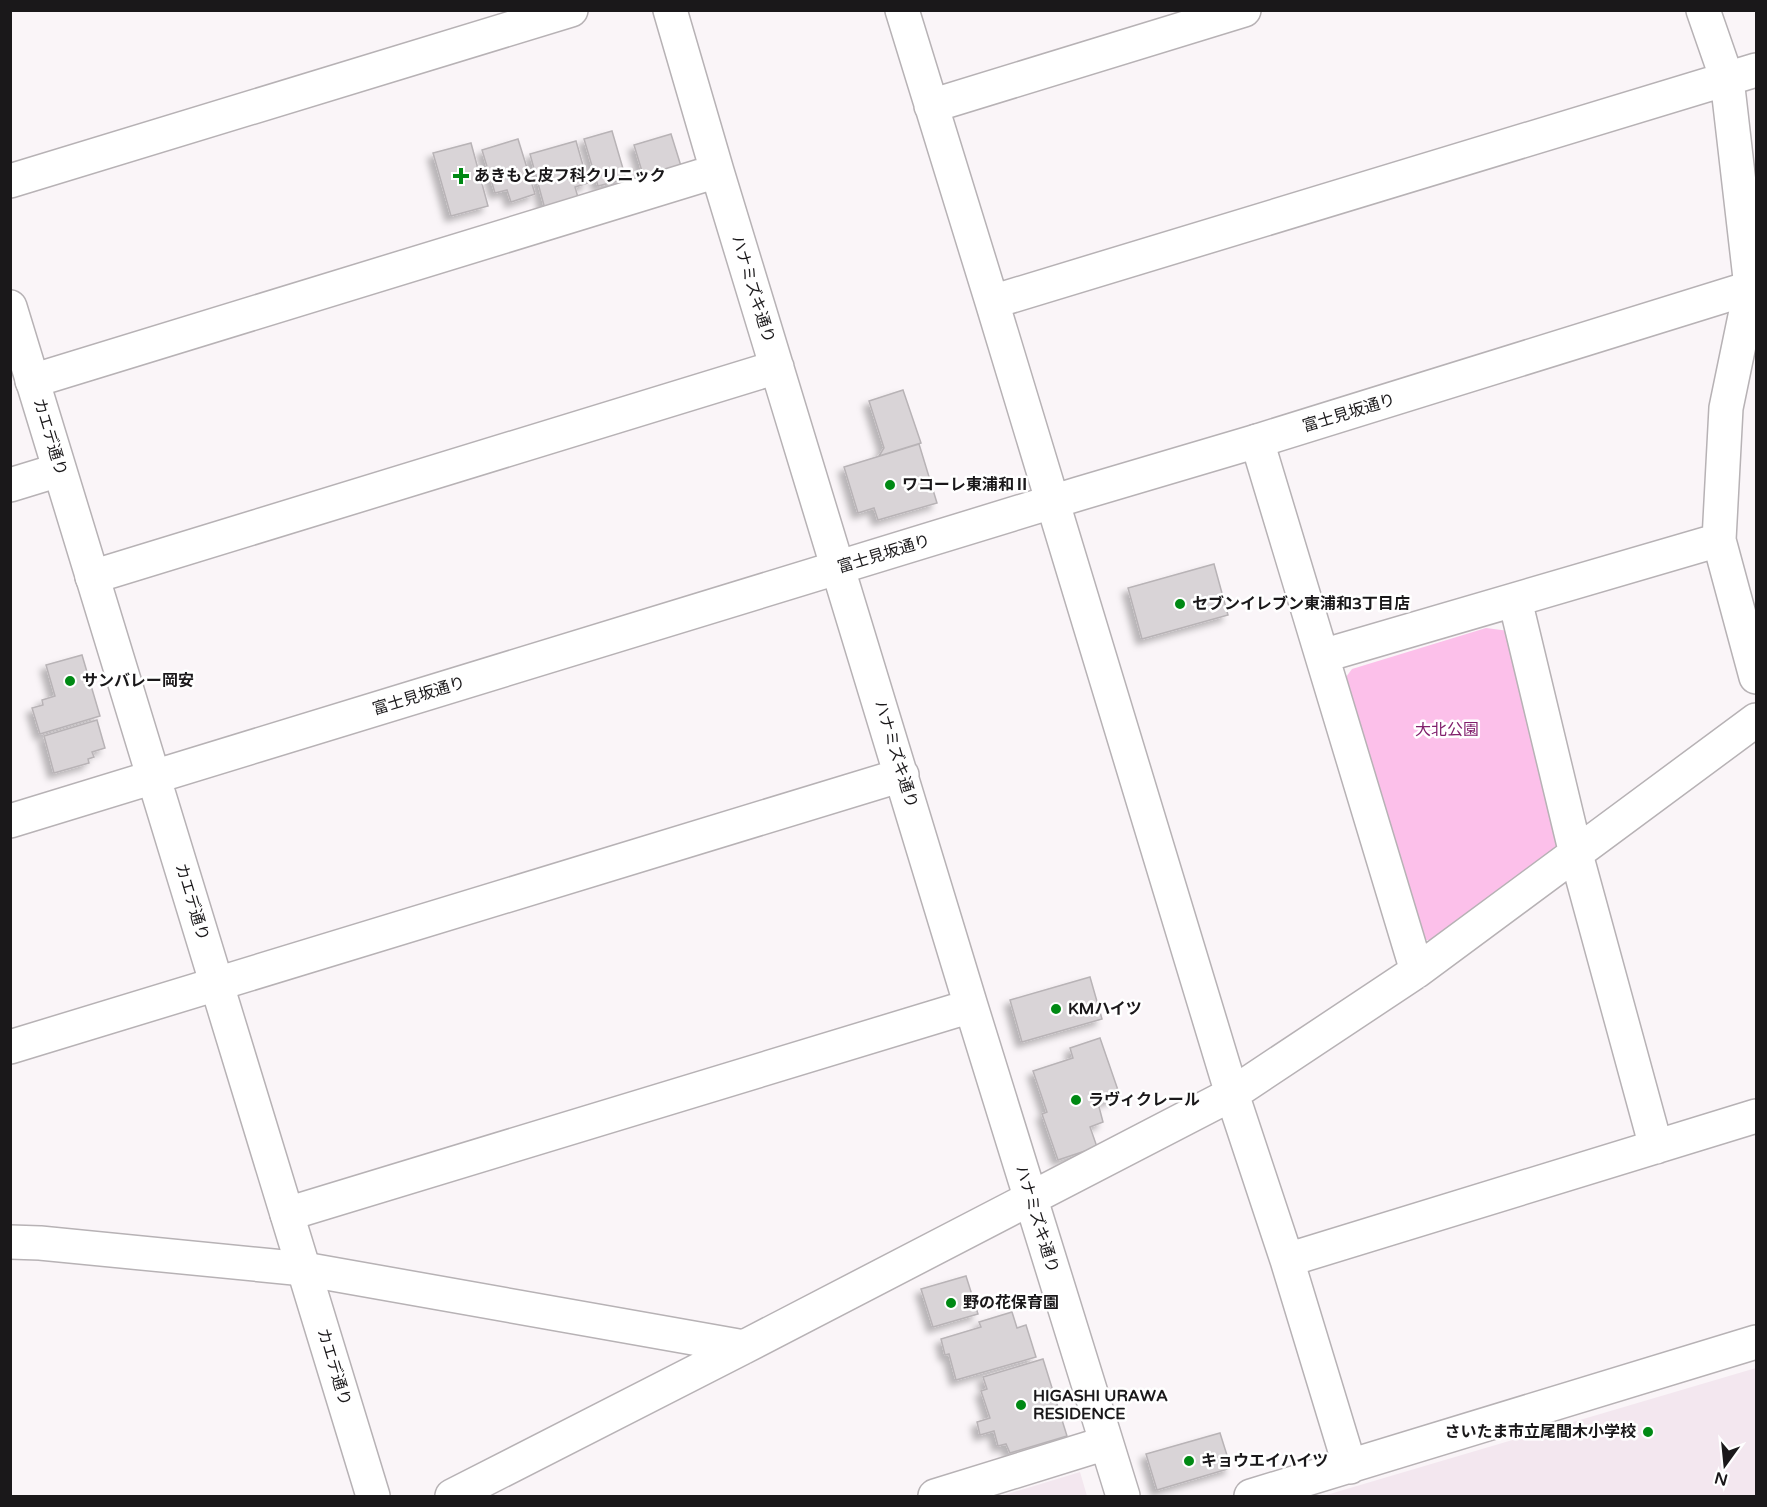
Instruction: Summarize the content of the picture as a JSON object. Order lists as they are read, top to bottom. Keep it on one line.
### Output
{"streets":{"street":["ハナミズキ通り","富士見坂通り","カエデ通り"]},"crossings":[["ハナミズキ通り","富士見坂通り"],["富士見坂通り","カエデ通り"]],"parks":["大北公園"],"places":{"health":["あきもと皮フ科クリニック"],"other":["ワコーレ東浦和Ⅱ","セブンイレブン東浦和3丁目店","サンバレー岡安","KMハイツ","ラヴィクレール","野の花保育園","HIGASHI URAWA RESIDENCE","さいたま市立尾間木小学校","キョウエイハイツ"]},"north":"bottom"}
